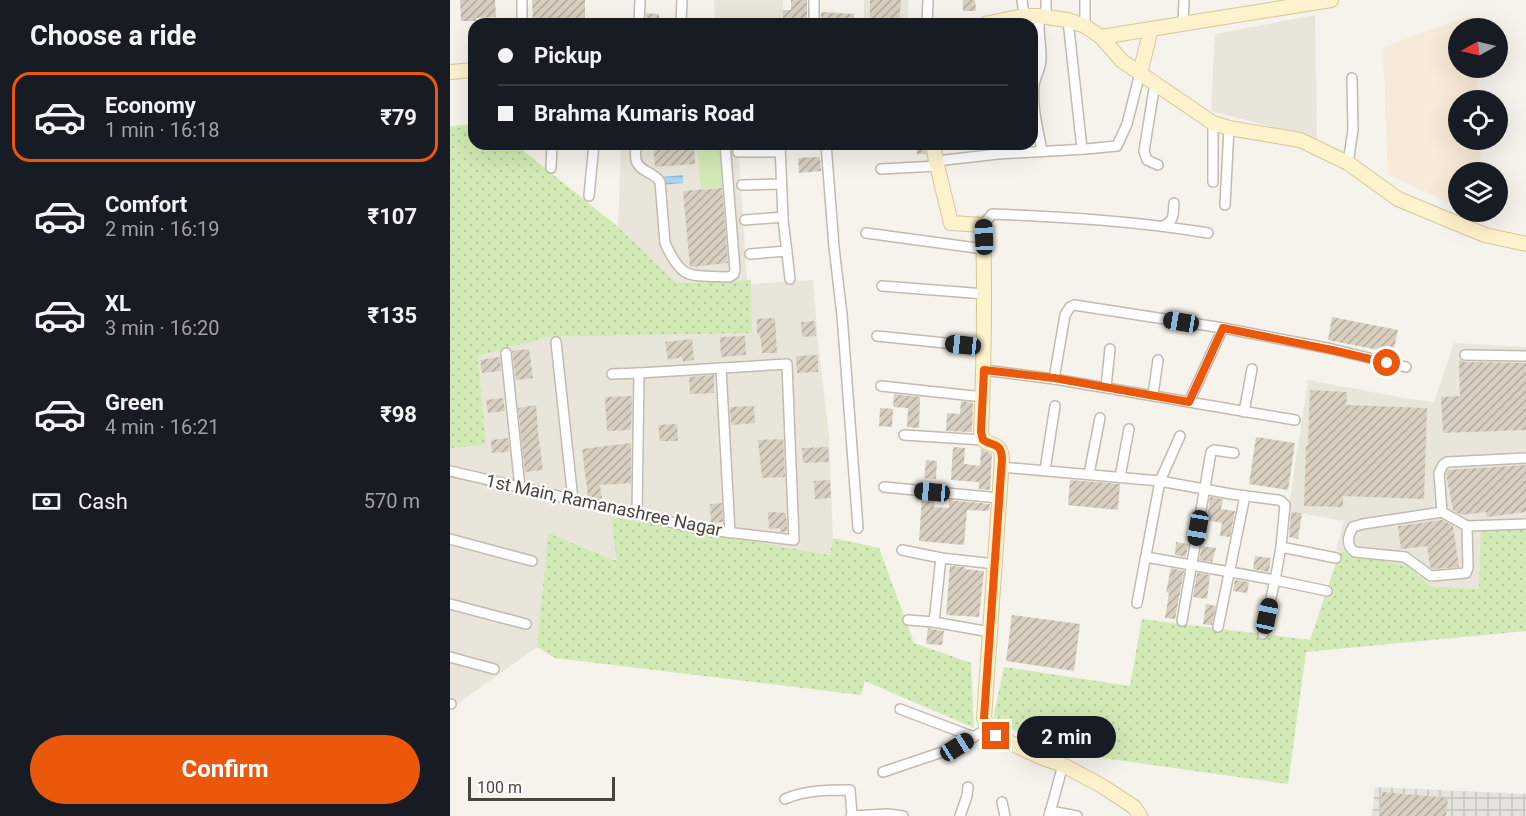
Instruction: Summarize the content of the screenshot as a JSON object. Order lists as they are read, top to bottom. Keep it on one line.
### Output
{"streets":{"street":["1st Main, Ramanashree Nagar"]},"scale_bar":"100 m","north":"left","page":{"heading":"Choose a ride","banner":["Pickup","Brahma Kumaris Road"],"list":[{"name":"Economy","note":"1 min · 16:18","value":"₹79"},{"name":"Comfort","note":"2 min · 16:19","value":"₹107"},{"name":"XL","note":"3 min · 16:20","value":"₹135"},{"name":"Green","note":"4 min · 16:21","value":"₹98"}],"pay":["Cash","570 m"],"bubble":"2 min","buttons":"Confirm","scale":"100 m"}}
